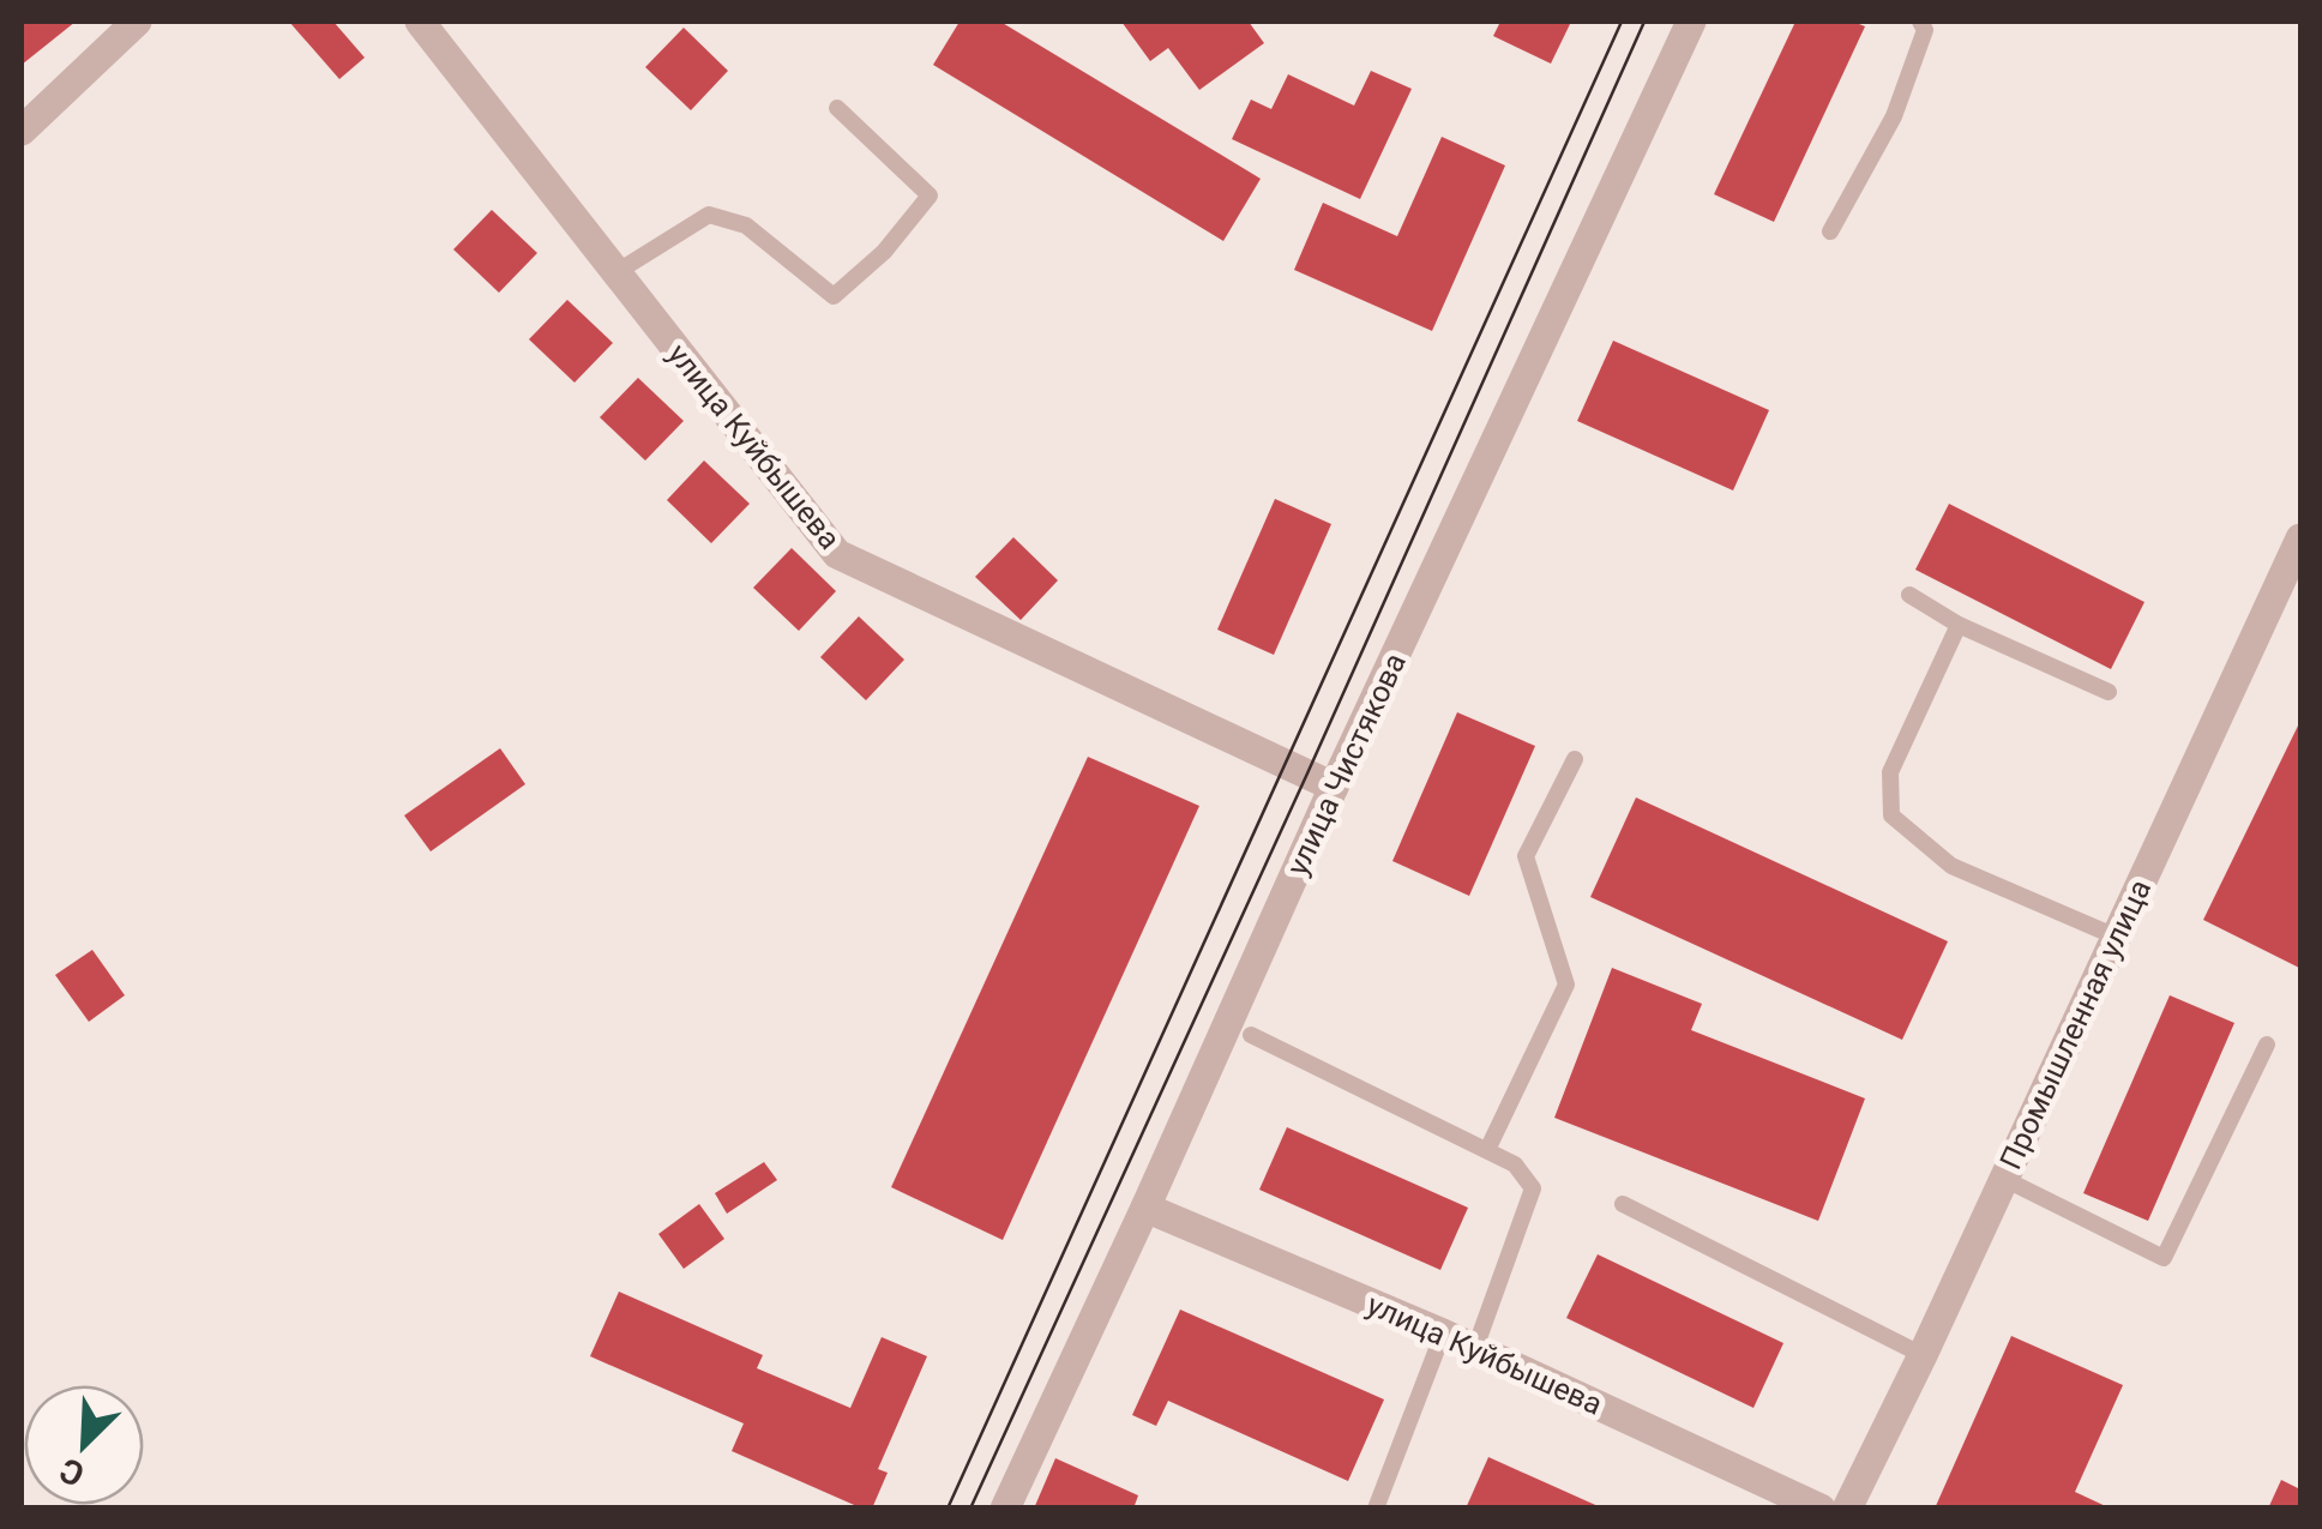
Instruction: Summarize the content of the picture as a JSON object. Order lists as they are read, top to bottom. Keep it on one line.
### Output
{"streets":{"street":["улица Куйбышева","улица Чистякова","Промышленная улица"]},"crossings":[["улица Куйбышева","улица Чистякова"]],"north":"bottom left"}
